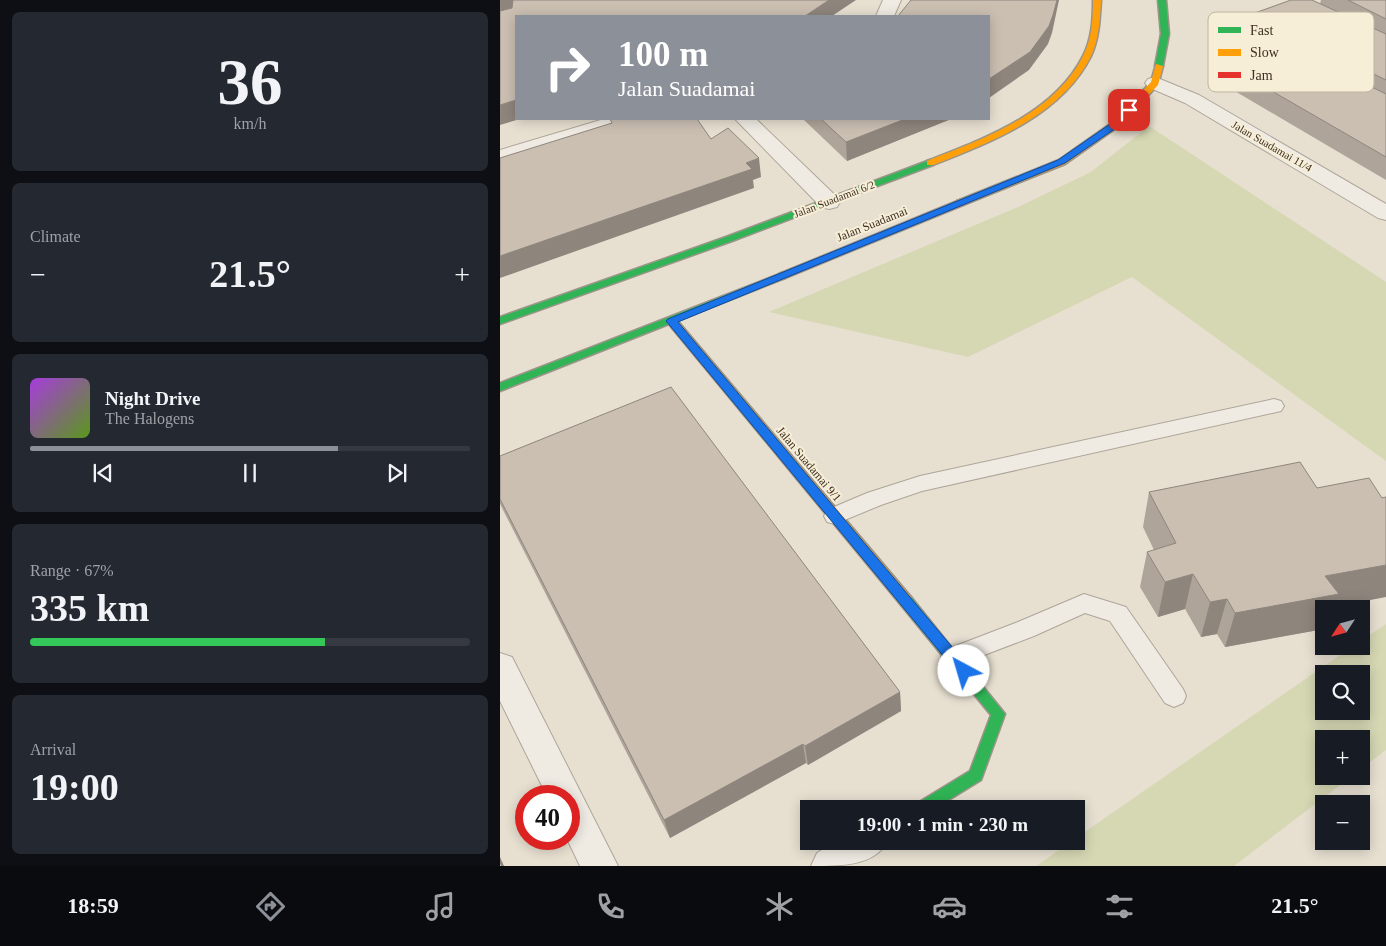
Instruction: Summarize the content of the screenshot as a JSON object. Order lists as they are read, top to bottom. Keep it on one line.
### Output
{"streets":{"street":["Jalan Suadamai 11/4","Jalan Suadamai 6/2","Jalan Suadamai","Jalan Suadamai 9/1"]},"crossings":[["Jalan Suadamai 11/4","Jalan Suadamai"],["Jalan Suadamai","Jalan Suadamai 9/1"]],"legend":["Fast","Slow","Jam"],"north":"bottom left","page":{"tile":[["36","km/h"],"Climate",["Range · 67%","335 km"],["Arrival","19:00"]],"turn":["100 m","Jalan Suadamai"],"heat":["−","21.5°","+"],"song":["Night Drive","The Halogens"],"map_buttons":["+","−"],"limit":"40","trip":"19:00 · 1 min · 230 m","tabs":["18:59","21.5°"]}}
